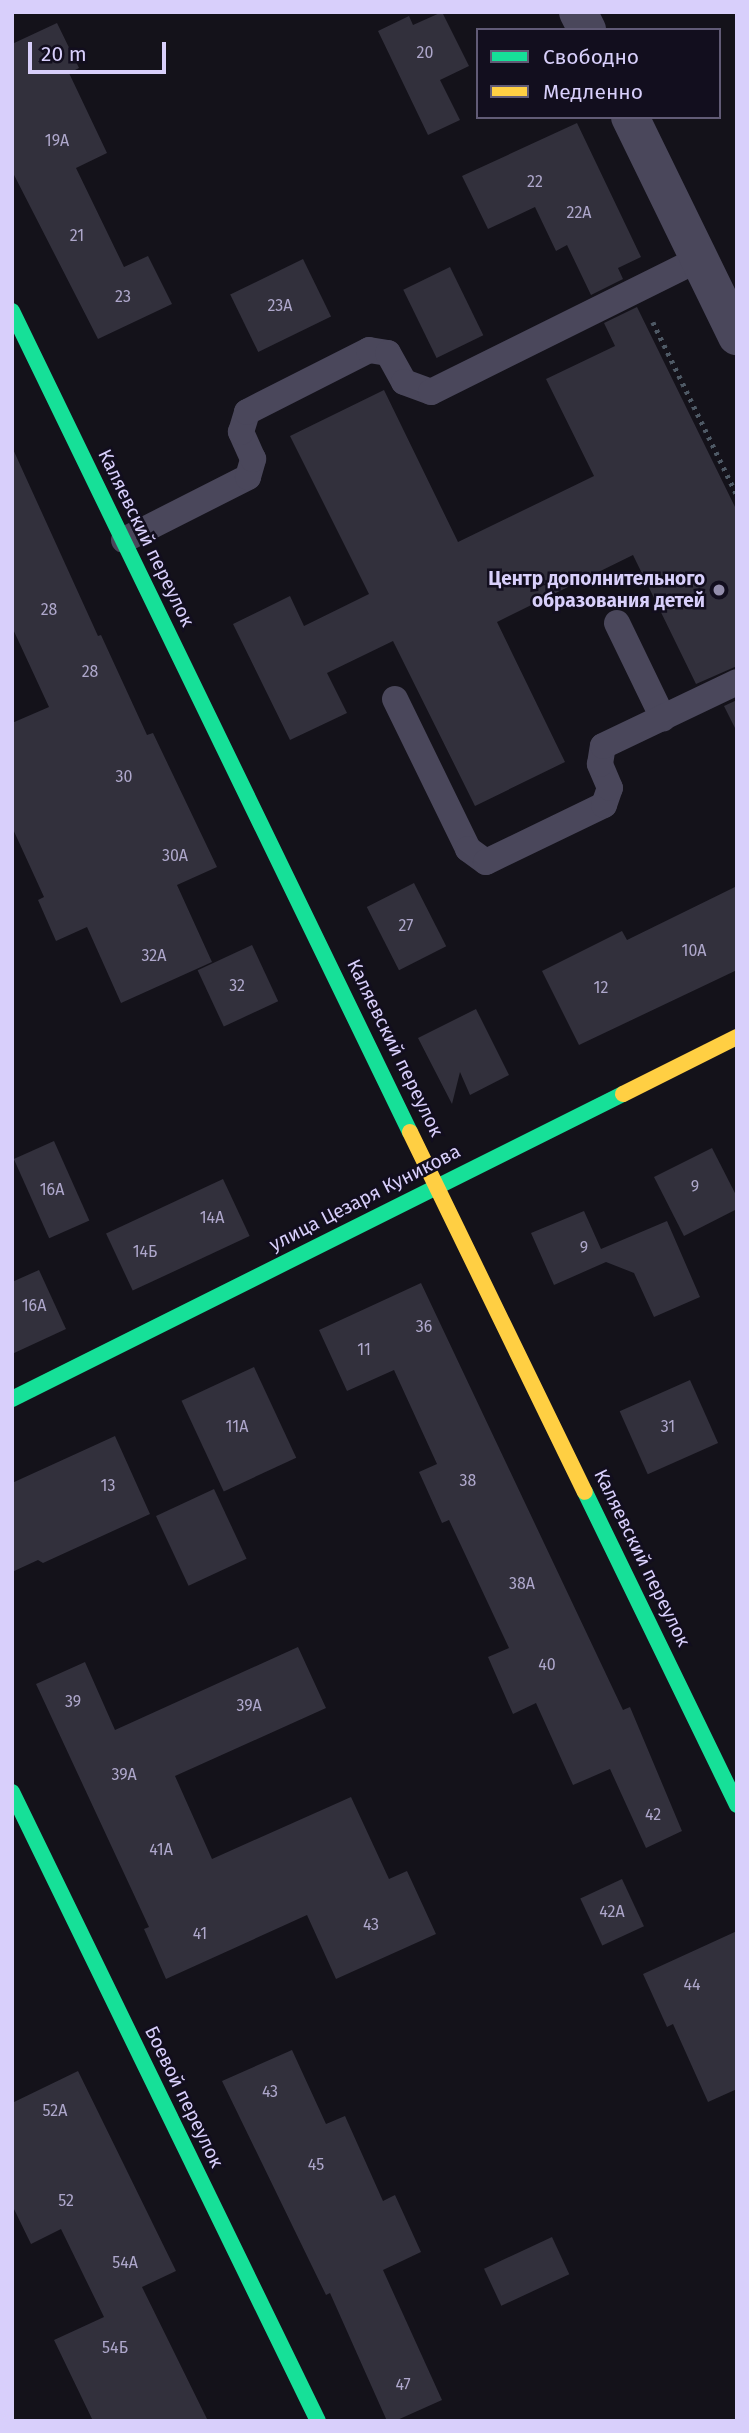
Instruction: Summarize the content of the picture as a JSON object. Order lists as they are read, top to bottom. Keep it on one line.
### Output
{"streets":{"street":["Каляевский переулок","улица Цезаря Куникова","Боевой переулок"]},"crossings":[["Каляевский переулок","улица Цезаря Куникова"]],"places":["Центр дополнительного образования детей"],"house_numbers":["20","19А","22","22А","21","23","23А","28","28","30","30А","27","10А","32А","32","12","9","16А","14А","9","14Б","16А","36","11","11А","31","38","13","38А","40","39","39А","39А","42","41А","42А","43","41","44","43","52А","45","52","54А","54Б","47"],"legend":["Свободно","Медленно"],"scale_bar":"20 m"}
